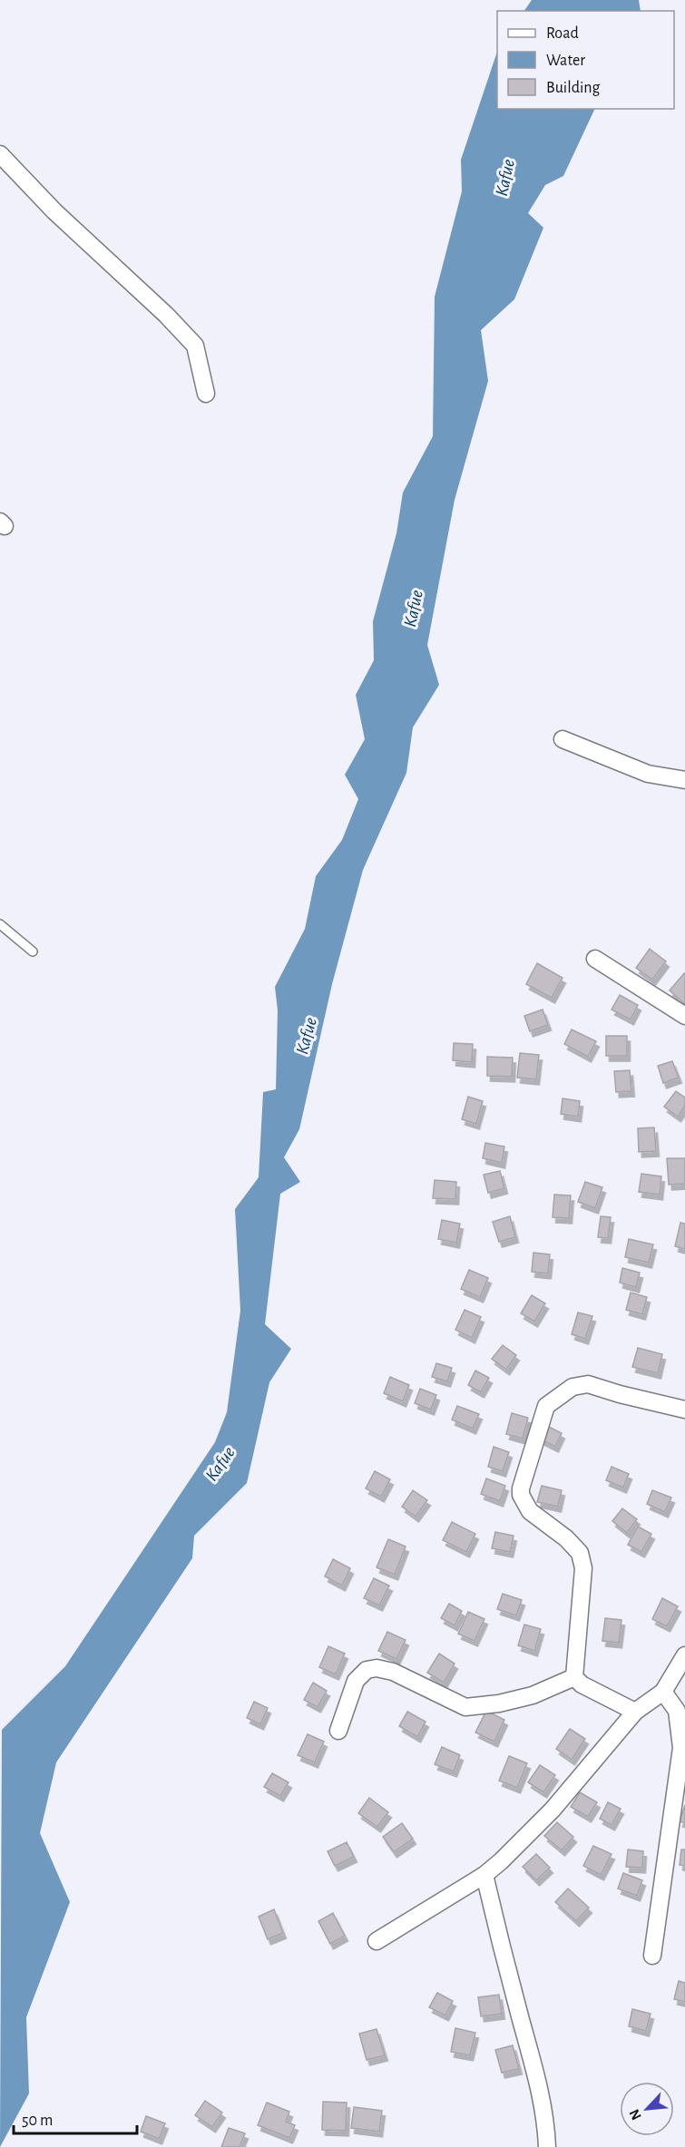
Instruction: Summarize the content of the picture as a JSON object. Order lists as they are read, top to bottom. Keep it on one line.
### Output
{"water":["Kafue"],"legend":["Road","Water","Building"],"scale_bar":"50 m","north":"bottom left"}
